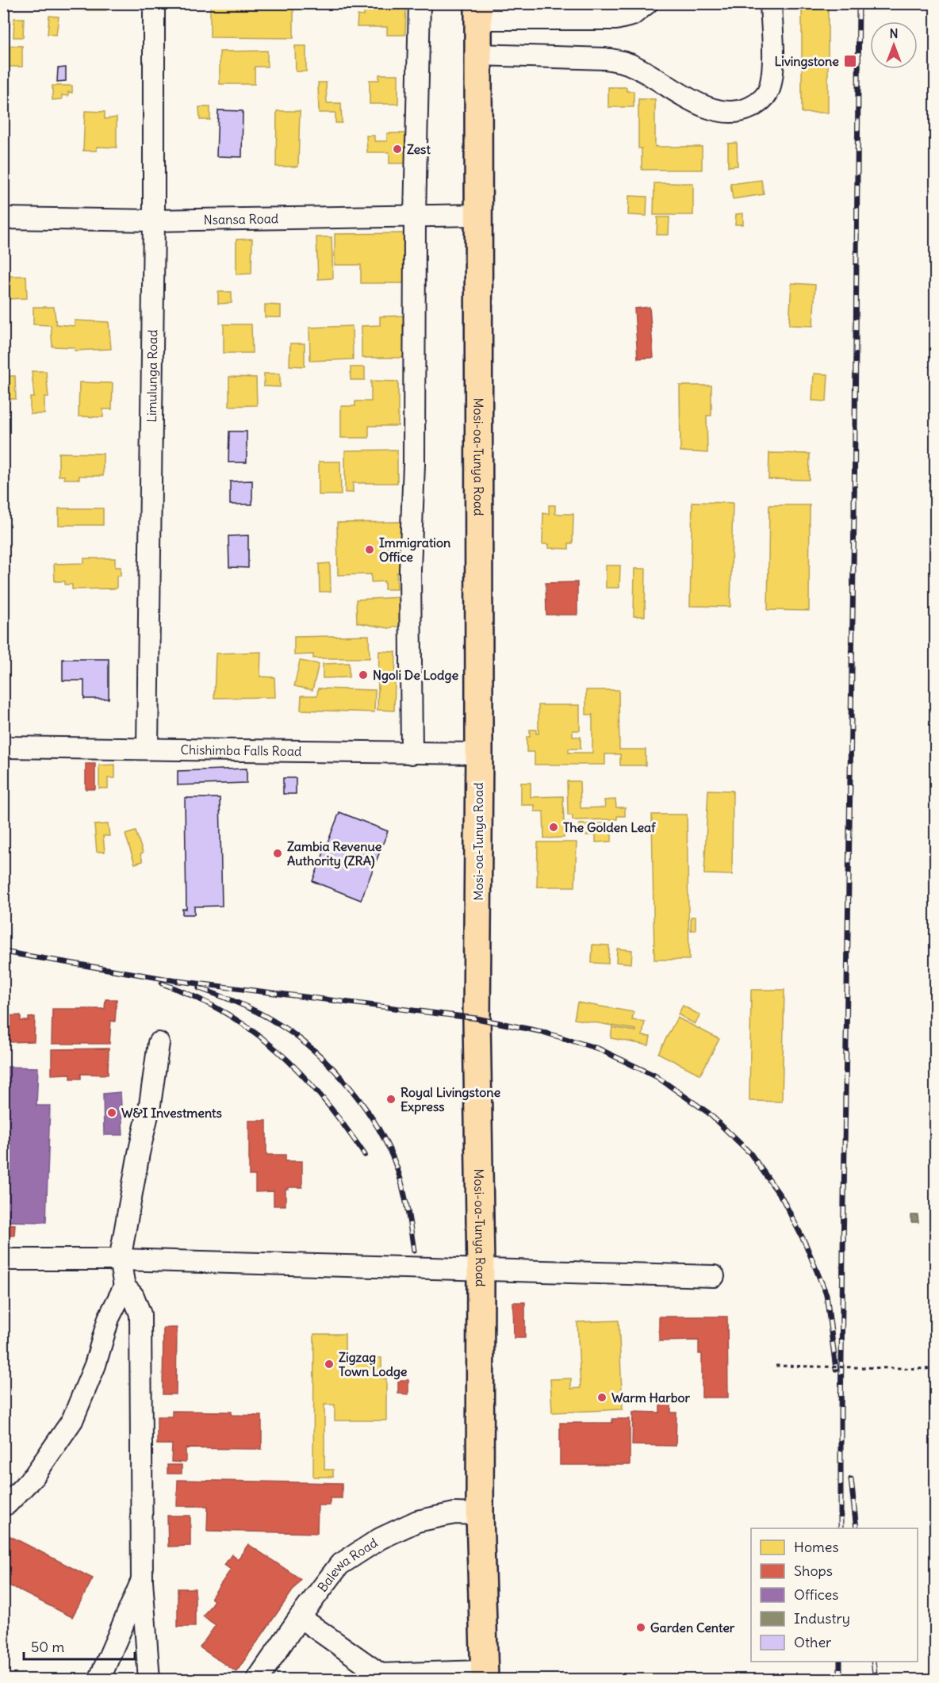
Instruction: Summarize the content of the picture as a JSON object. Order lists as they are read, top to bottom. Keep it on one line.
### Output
{"streets":{"highway":["Mosi-oa-Tunya Road"],"street":["Nsansa Road","Limulunga Road","Chishimba Falls Road","Balewa Road"]},"crossings":[["Nsansa Road","Limulunga Road"],["Nsansa Road","Mosi-oa-Tunya Road"],["Limulunga Road","Chishimba Falls Road"],["Mosi-oa-Tunya Road","Chishimba Falls Road"],["Mosi-oa-Tunya Road","Balewa Road"]],"places":{"transit":["Livingstone"],"other":["Zest","Immigration Office","Ngoli De Lodge","The Golden Leaf","Zambia Revenue Authority (ZRA)","Royal Livingstone Express","W&I Investments","Zigzag Town Lodge","Warm Harbor","Garden Center"]},"legend":["Homes","Shops","Offices","Industry","Other"],"scale_bar":"50 m","north":"top"}
